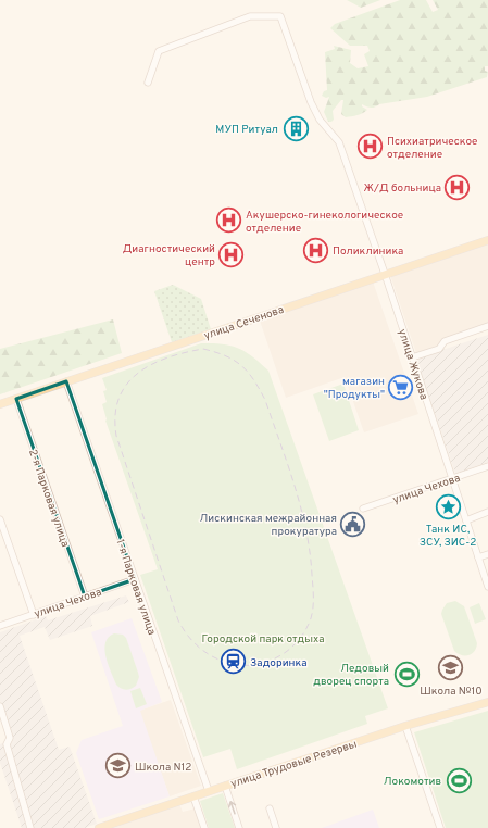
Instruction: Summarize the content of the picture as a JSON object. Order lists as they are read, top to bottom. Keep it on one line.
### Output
{"streets":{"main road":["улица Сеченова","улица Трудовые Резервы"],"street":["улица Жукова","улица Чехова","2-я Парковая улица","1-я Парковая улица"]},"crossings":[["улица Сеченова","улица Жукова"],["улица Сеченова","2-я Парковая улица"],["улица Сеченова","1-я Парковая улица"],["улица Жукова","улица Чехова"],["улица Чехова","2-я Парковая улица"],["улица Чехова","1-я Парковая улица"],["1-я Парковая улица","улица Трудовые Резервы"]],"parks":["Городской парк отдыха"],"places":{"building":["МУП Ритуал"],"hospital":["Психиатрическое отделение","Ж/Д больница","Акушерско-гинекологическое отделение","Поликлиника","Диагностический центр"],"supermarket":["магазин \"Продукты\""],"place":["Танк ИС, ЗСУ, ЗИС-2"],"public building":["Лискинская межрайонная прокуратура"],"station":["Задоринка"],"school or university":["Школа №10","Школа N12"],"sports":["Ледовый дворец спорта","Локомотив"]}}
